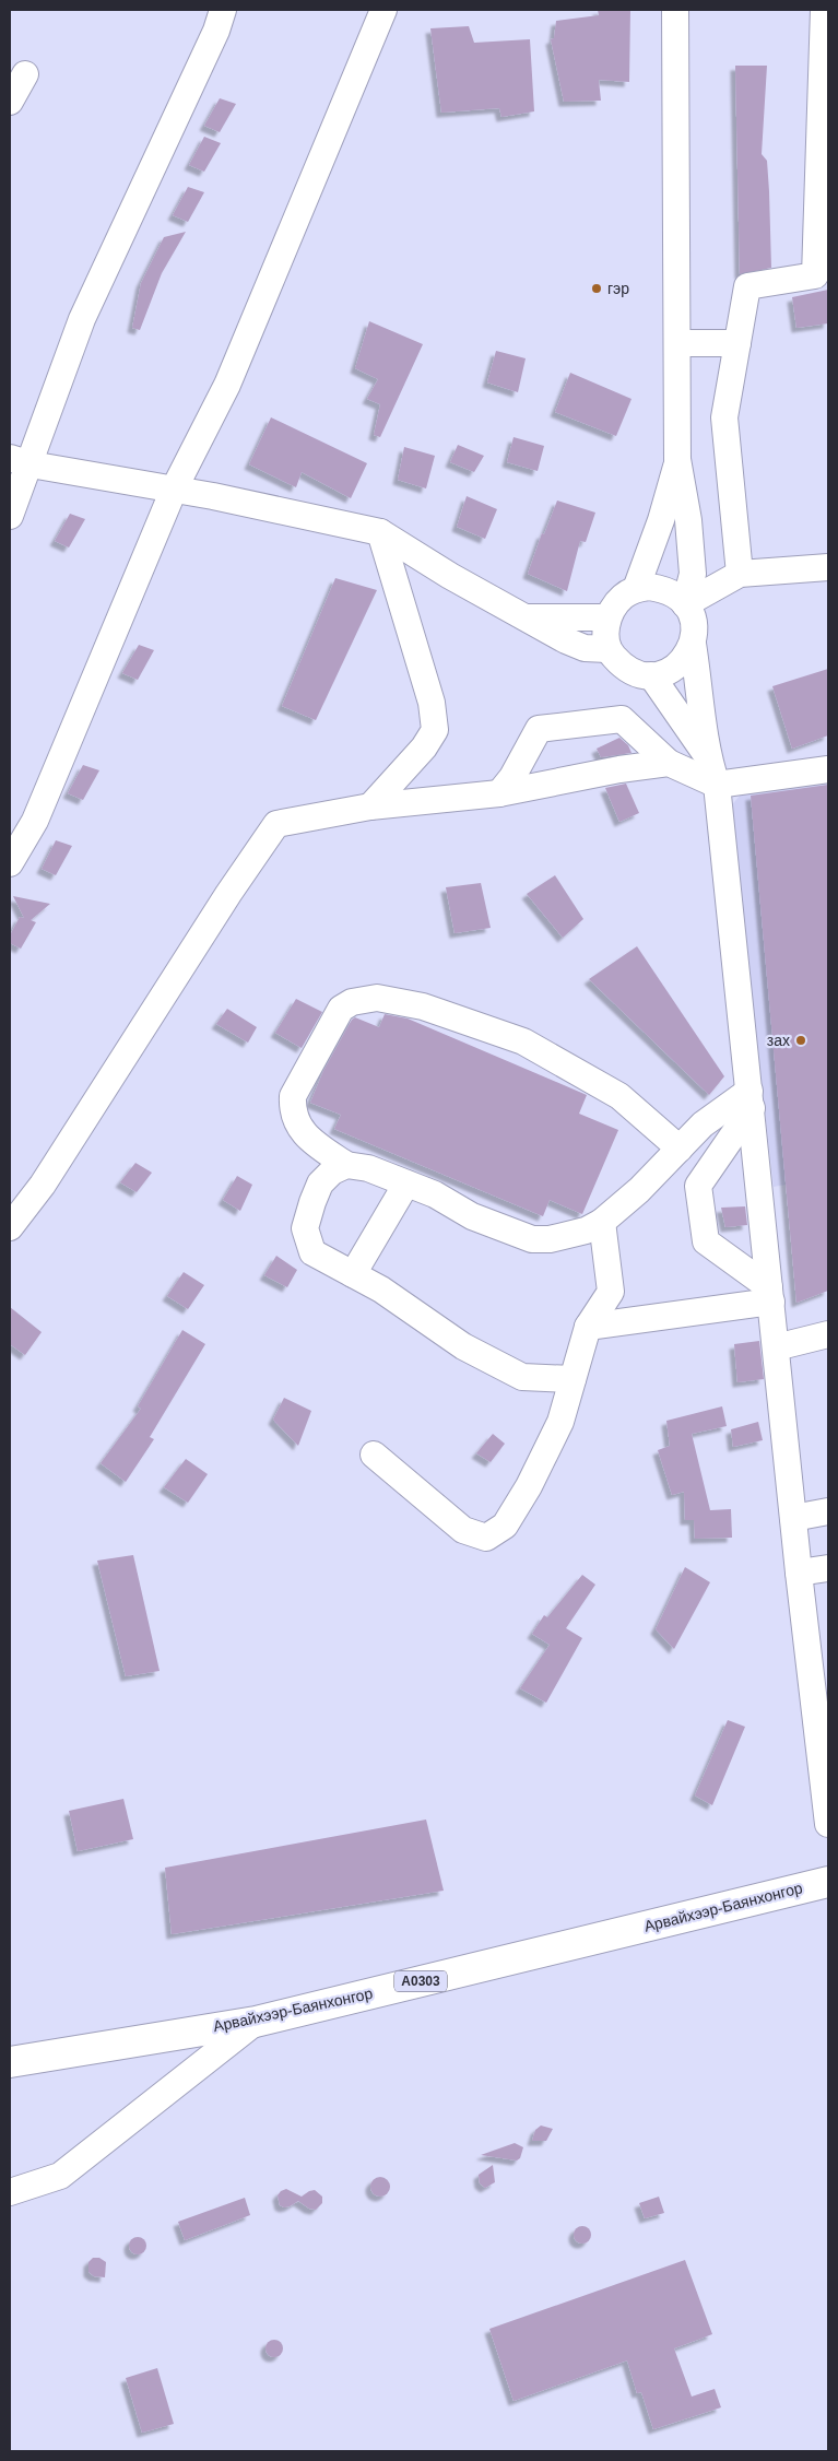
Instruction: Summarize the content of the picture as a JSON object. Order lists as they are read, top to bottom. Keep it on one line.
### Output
{"streets":{"highway":["Арвайхээр-Баянхонгор","A0303"]},"places":["гэр","зах"]}
